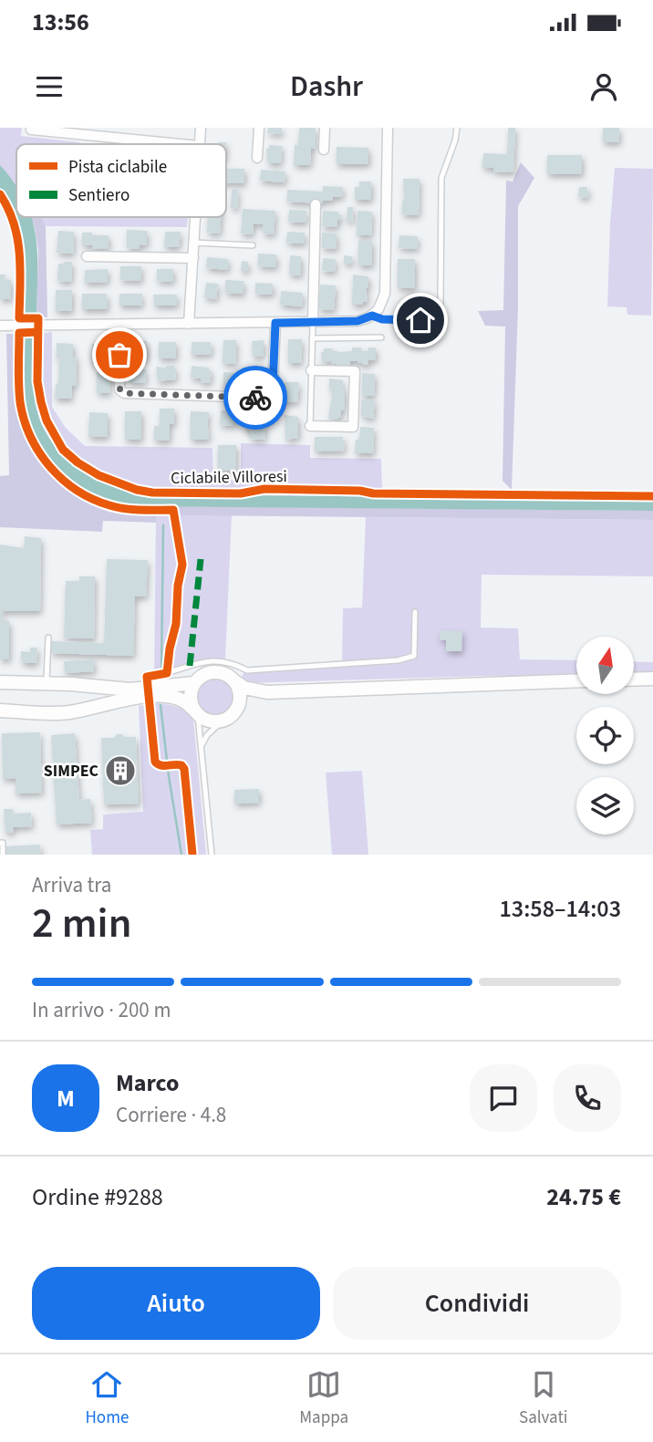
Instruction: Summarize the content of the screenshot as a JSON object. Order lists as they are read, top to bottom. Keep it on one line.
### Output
{"streets":{"cycle path":["Ciclabile Villoresi"]},"places":{"building":["SIMPEC"]},"legend":["Pista ciclabile","Sentiero"],"north":"top","page":{"status":"13:56","header":"Dashr","heading":["2 min","Arriva tra","13:58–14:03"],"panel":["Marco","Corriere · 4.8","Ordine #9288","24.75 €"],"bar":"In arrivo · 200 m","round":"M","buttons":["Aiuto","Condividi"],"tabs":["Home","Mappa","Salvati"]}}
